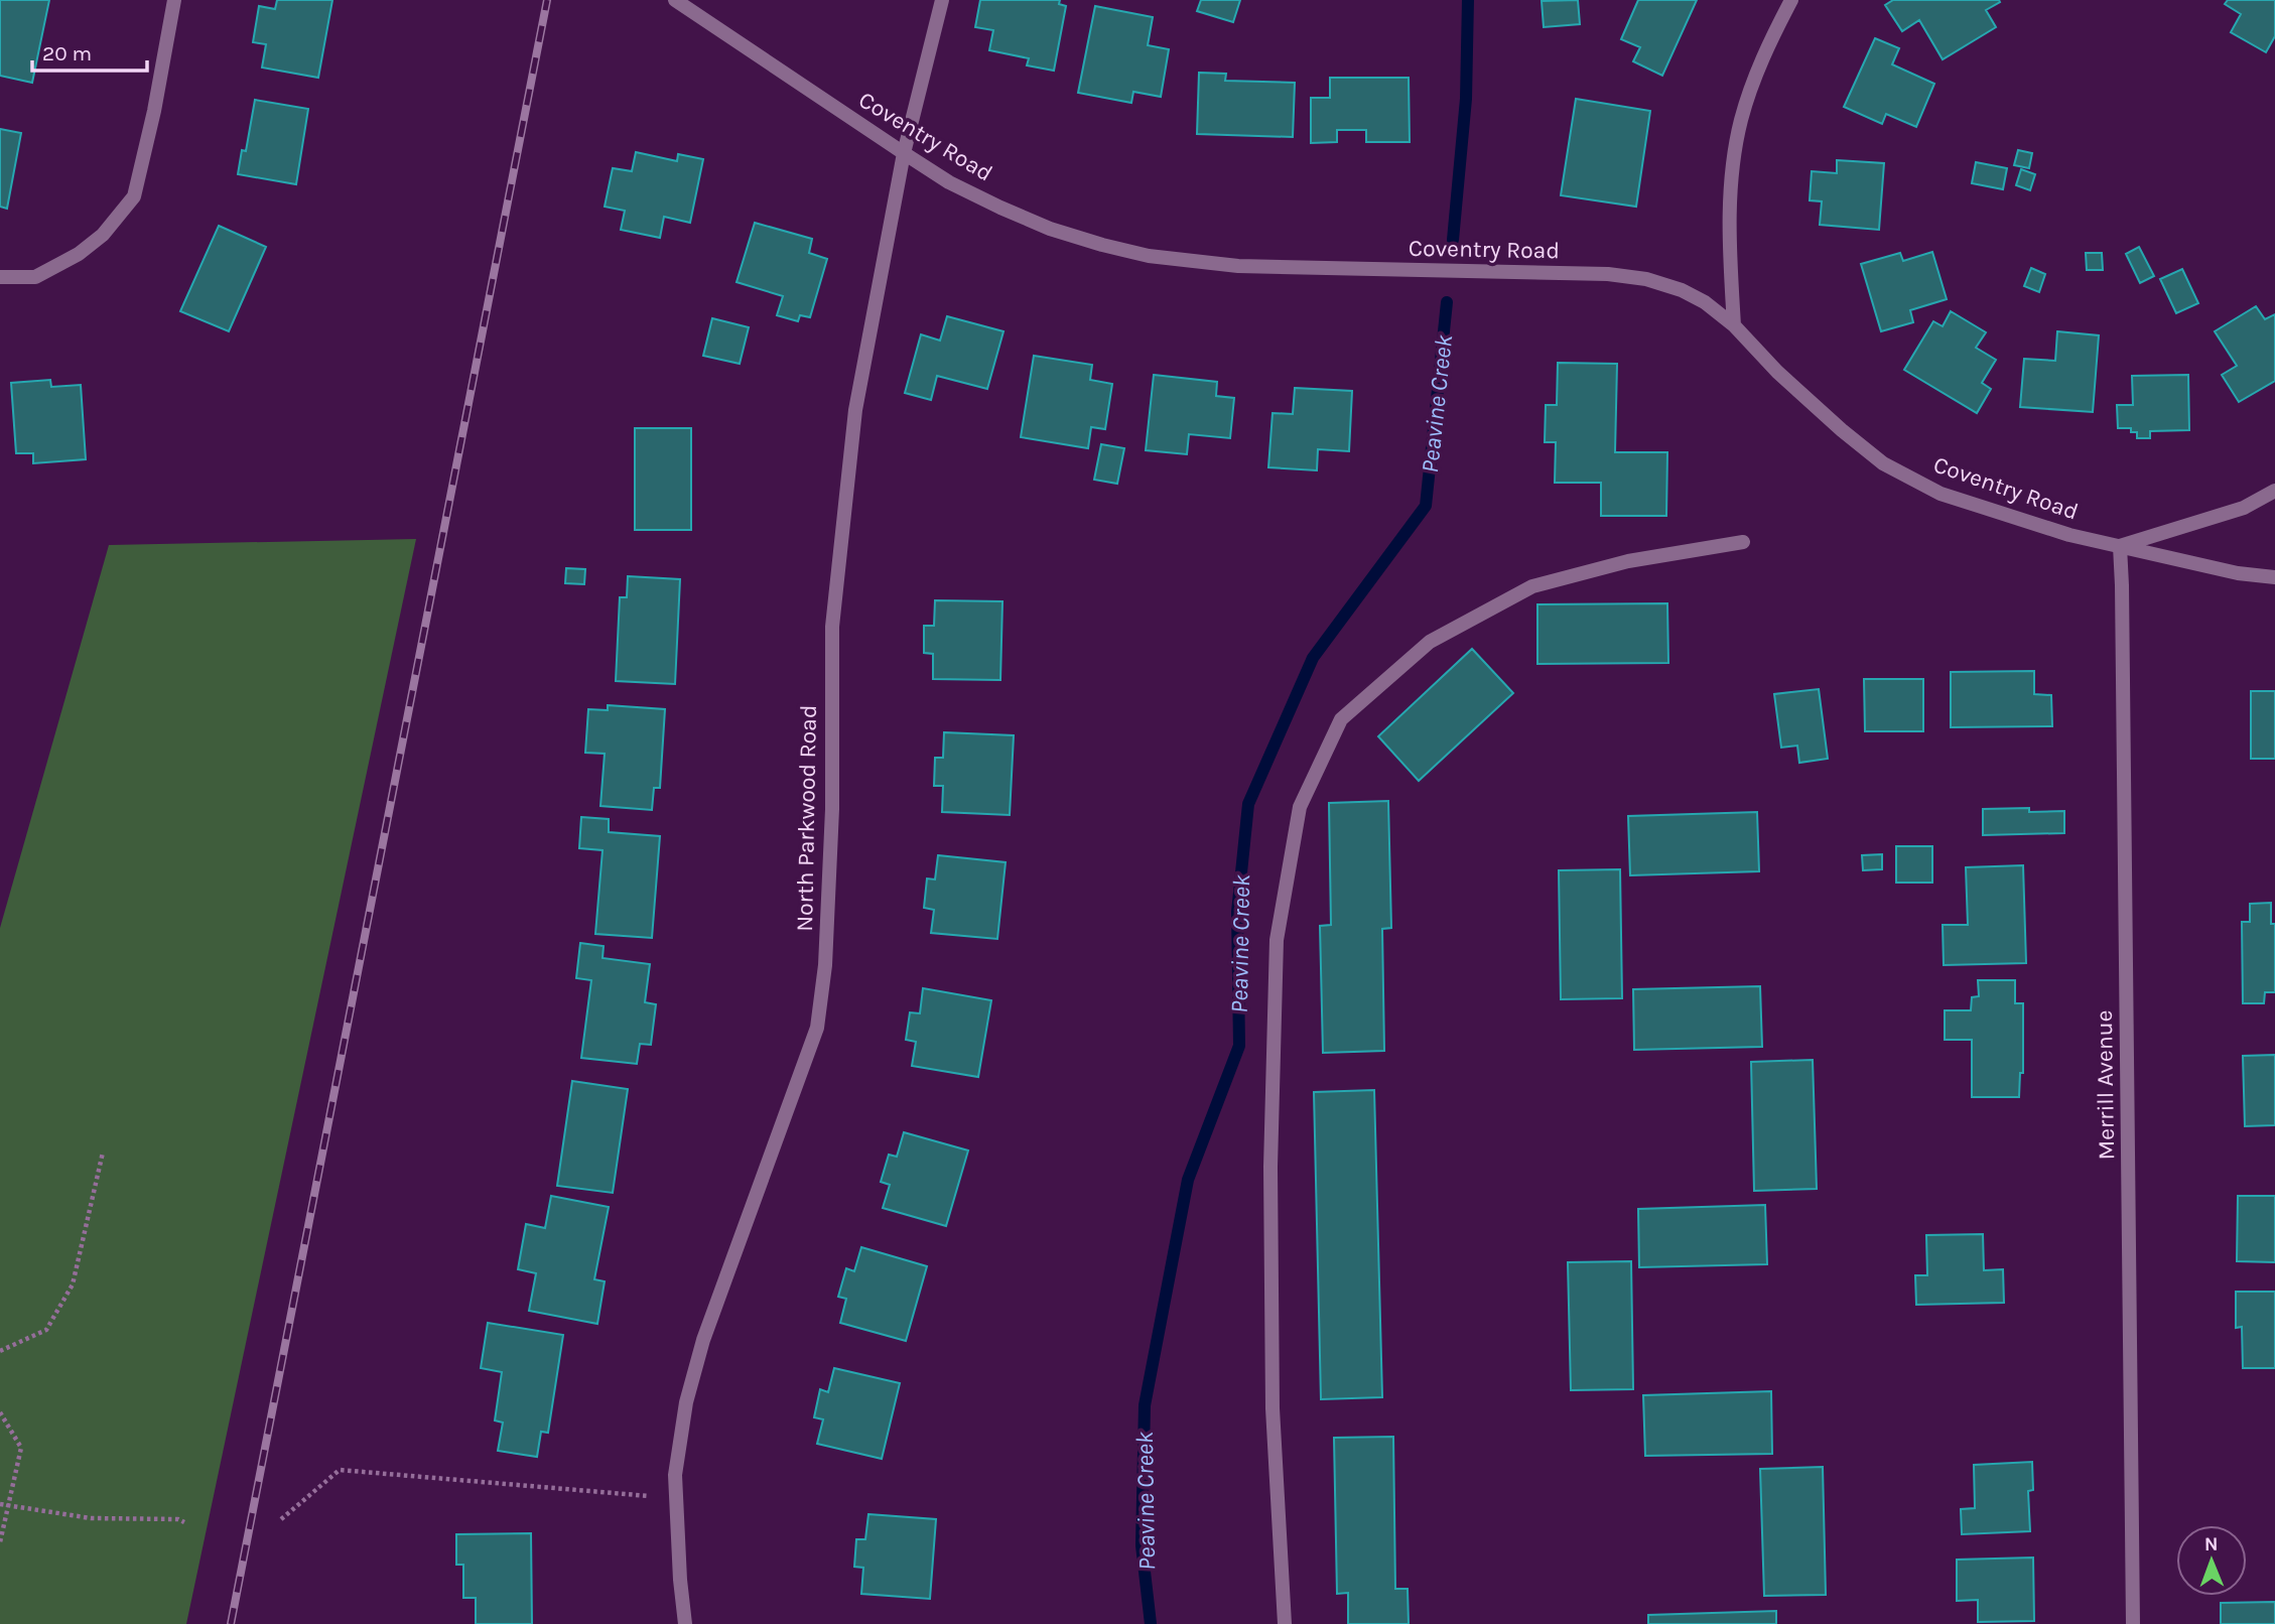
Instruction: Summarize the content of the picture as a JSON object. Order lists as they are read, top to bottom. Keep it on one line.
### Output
{"streets":{"street":["Coventry Road","North Parkwood Road","Merrill Avenue"]},"crossings":[["Coventry Road","North Parkwood Road"],["Coventry Road","Merrill Avenue"]],"water":["Peavine Creek"],"scale_bar":"20 m","north":"top"}
